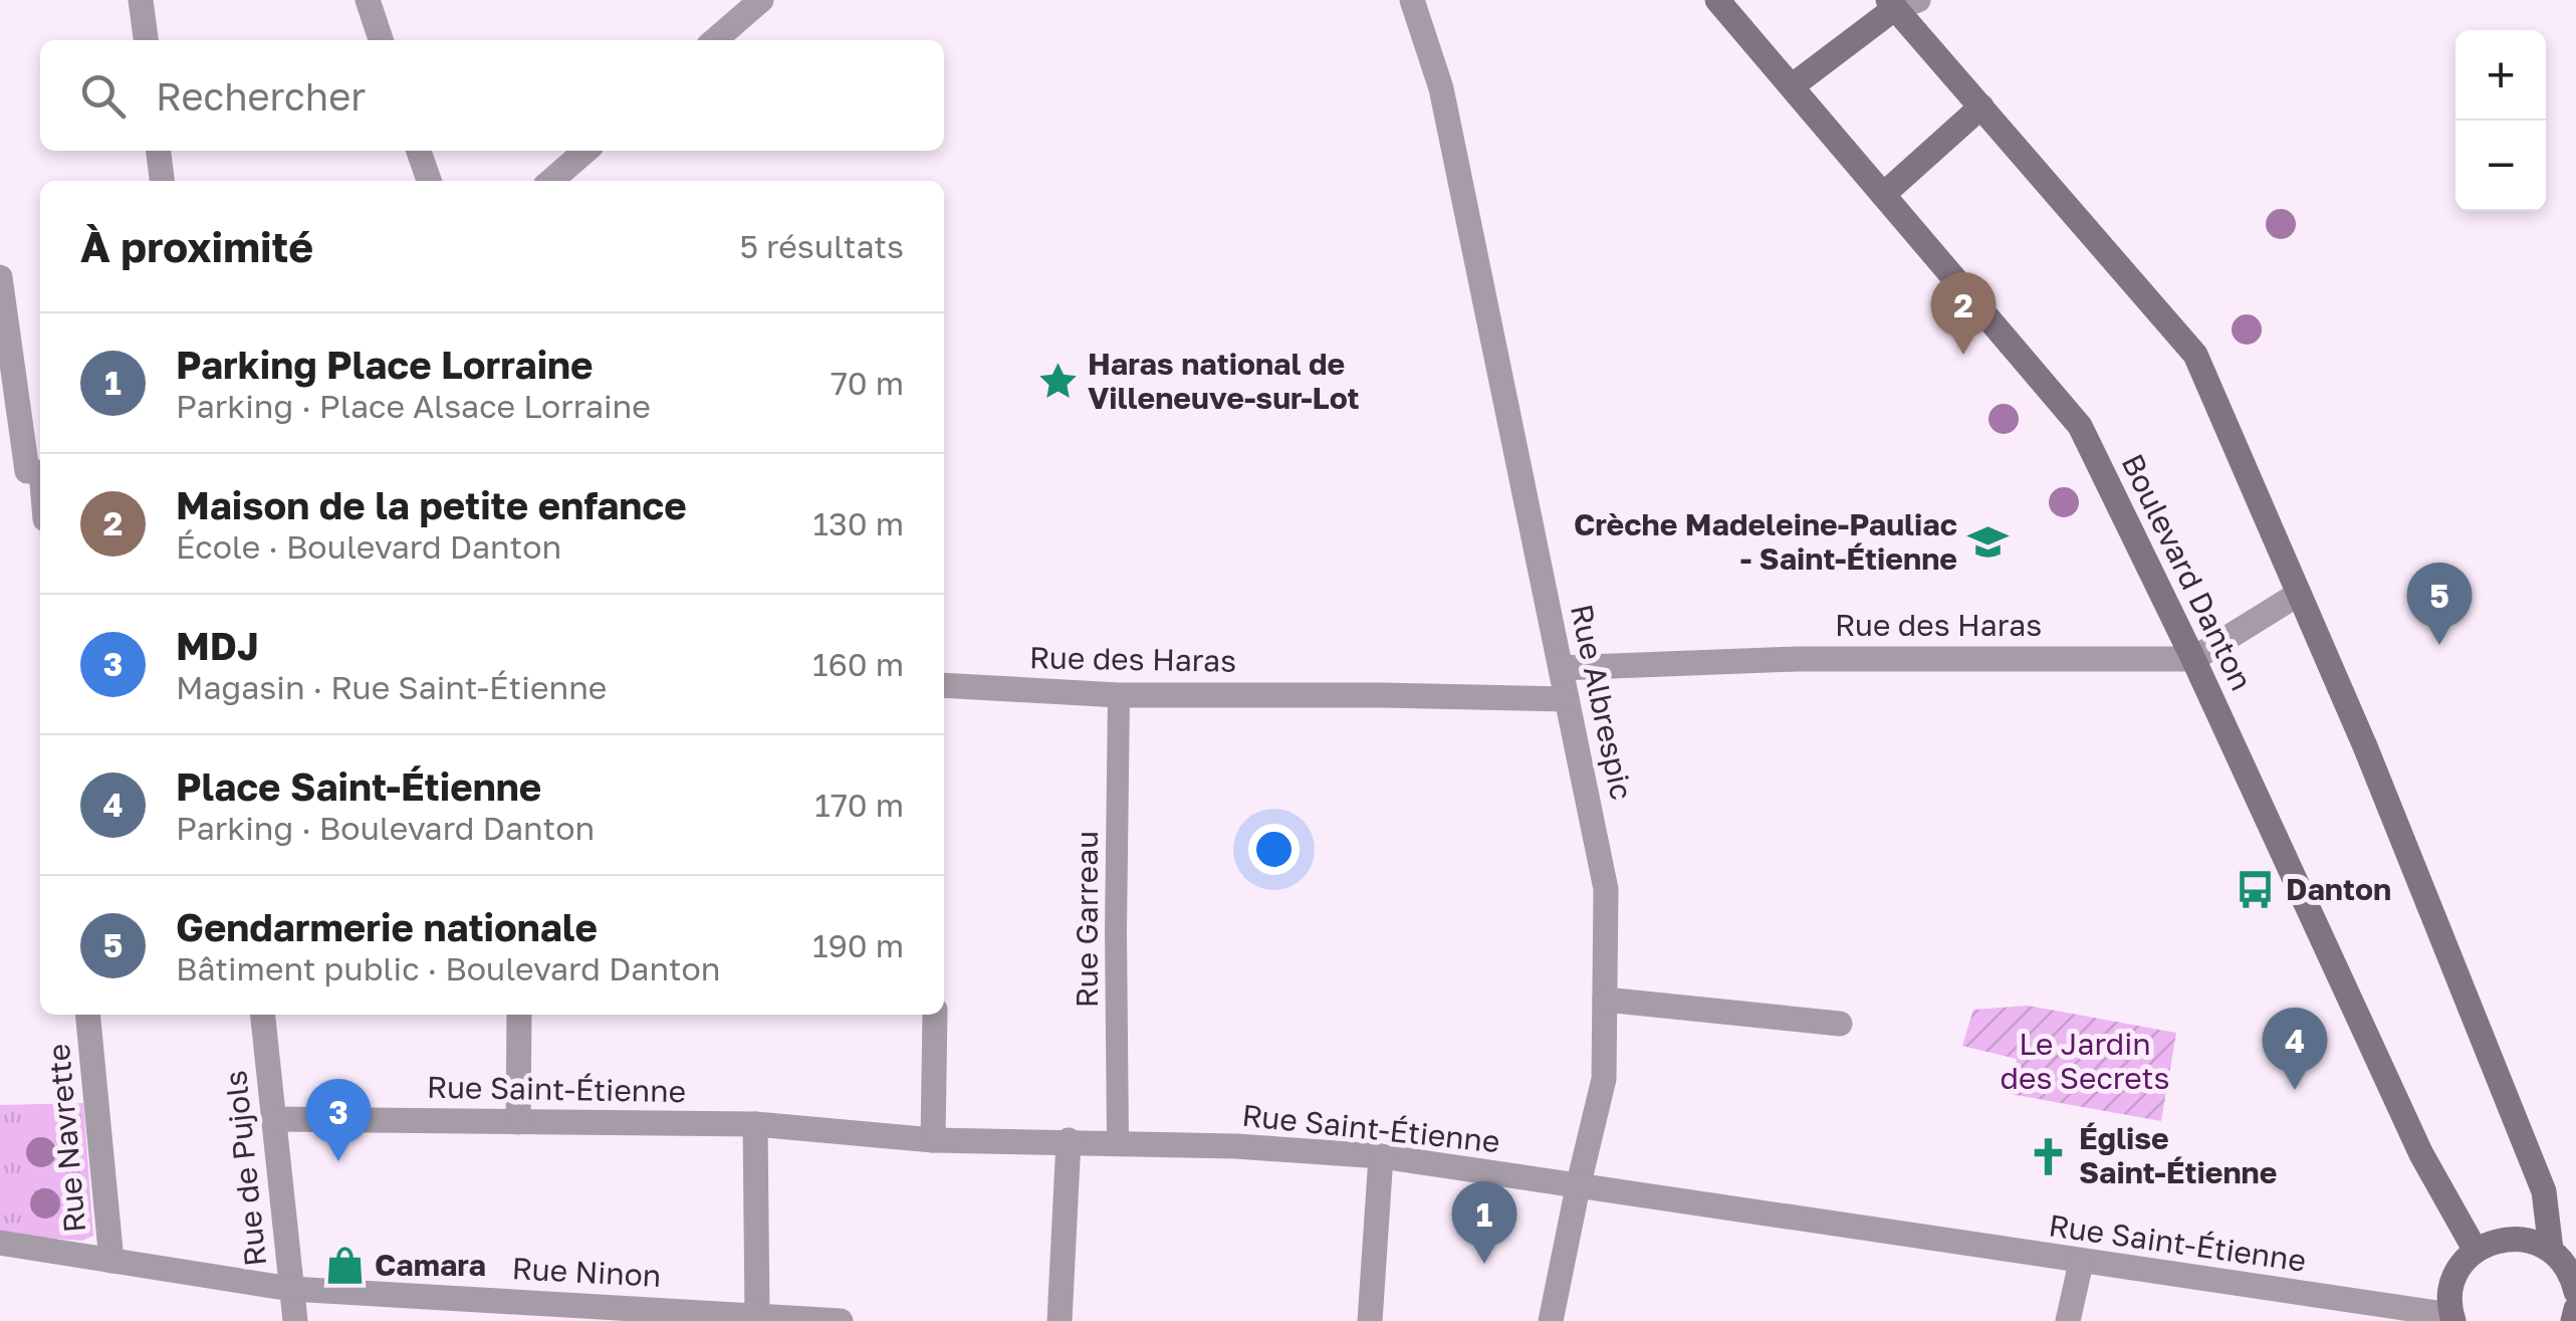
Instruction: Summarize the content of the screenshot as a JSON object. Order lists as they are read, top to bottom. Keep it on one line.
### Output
{"streets":{"main road":["Boulevard Danton"],"street":["Rue des Haras","Rue Albrespic","Rue Saint-Étienne","Rue Navrette","Rue de Pujols","Rue Ninon"],"lane":["Rue Garreau"]},"crossings":[["Boulevard Danton","Rue des Haras"],["Rue des Haras","Rue Albrespic"],["Rue des Haras","Rue Garreau"],["Rue Albrespic","Rue Saint-Étienne"],["Rue Garreau","Rue Saint-Étienne"],["Rue Saint-Étienne","Rue de Pujols"],["Rue Navrette","Rue Ninon"],["Rue de Pujols","Rue Ninon"]],"parks":["Le Jardin des Secrets"],"places":{"place":["Haras national de Villeneuve-sur-Lot"],"school or university":["Crèche Madeleine-Pauliac - Saint-Étienne"],"bus stop":["Danton"],"church":["Église Saint-Étienne"],"shop":["Camara"]},"page":{"map_buttons":["+","−"],"search":"Rechercher","heading":["À proximité","5 résultats"],"pins":["2","5","4","3","1"],"list":[{"mark":"1","name":"Parking Place Lorraine","note":"Parking · Place Alsace Lorraine","value":"70 m"},{"mark":"2","name":"Maison de la petite enfance","note":"École · Boulevard Danton","value":"130 m"},{"mark":"3","name":"MDJ","note":"Magasin · Rue Saint-Étienne","value":"160 m"},{"mark":"4","name":"Place Saint-Étienne","note":"Parking · Boulevard Danton","value":"170 m"},{"mark":"5","name":"Gendarmerie nationale","note":"Bâtiment public · Boulevard Danton","value":"190 m"}]}}
